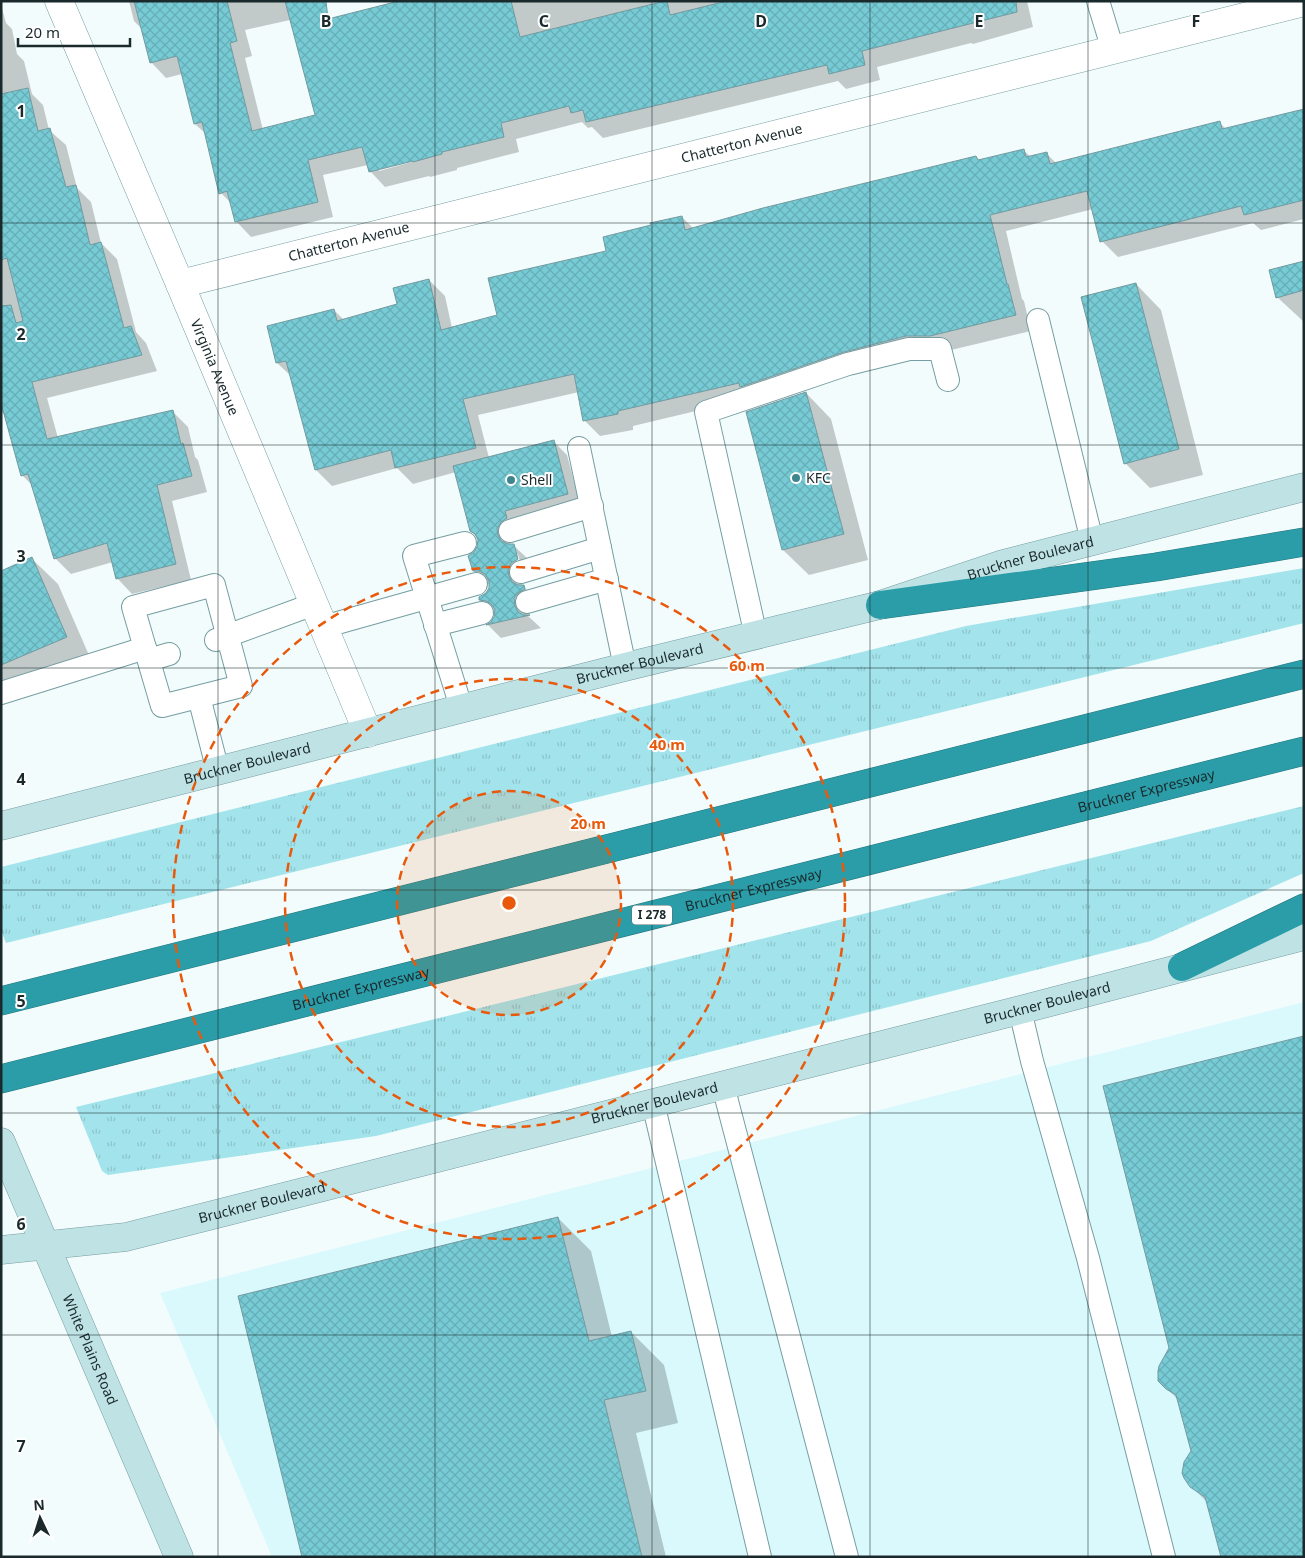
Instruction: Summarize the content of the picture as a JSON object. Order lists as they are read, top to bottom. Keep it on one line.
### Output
{"streets":{"highway":["Bruckner Expressway","I 278"],"main road":["Bruckner Boulevard","White Plains Road"],"street":["Chatterton Avenue","Virginia Avenue"]},"crossings":[["Chatterton Avenue","Virginia Avenue"],["Virginia Avenue","Bruckner Boulevard"],["Bruckner Boulevard","White Plains Road"]],"places":["KFC","Shell"],"scale_bar":"20 m","north":"top","grid":{"columns":["B","C","D","E","F"],"rows":["1","2","3","4","5","6","7"]},"rings":["60 m","40 m","20 m"]}
